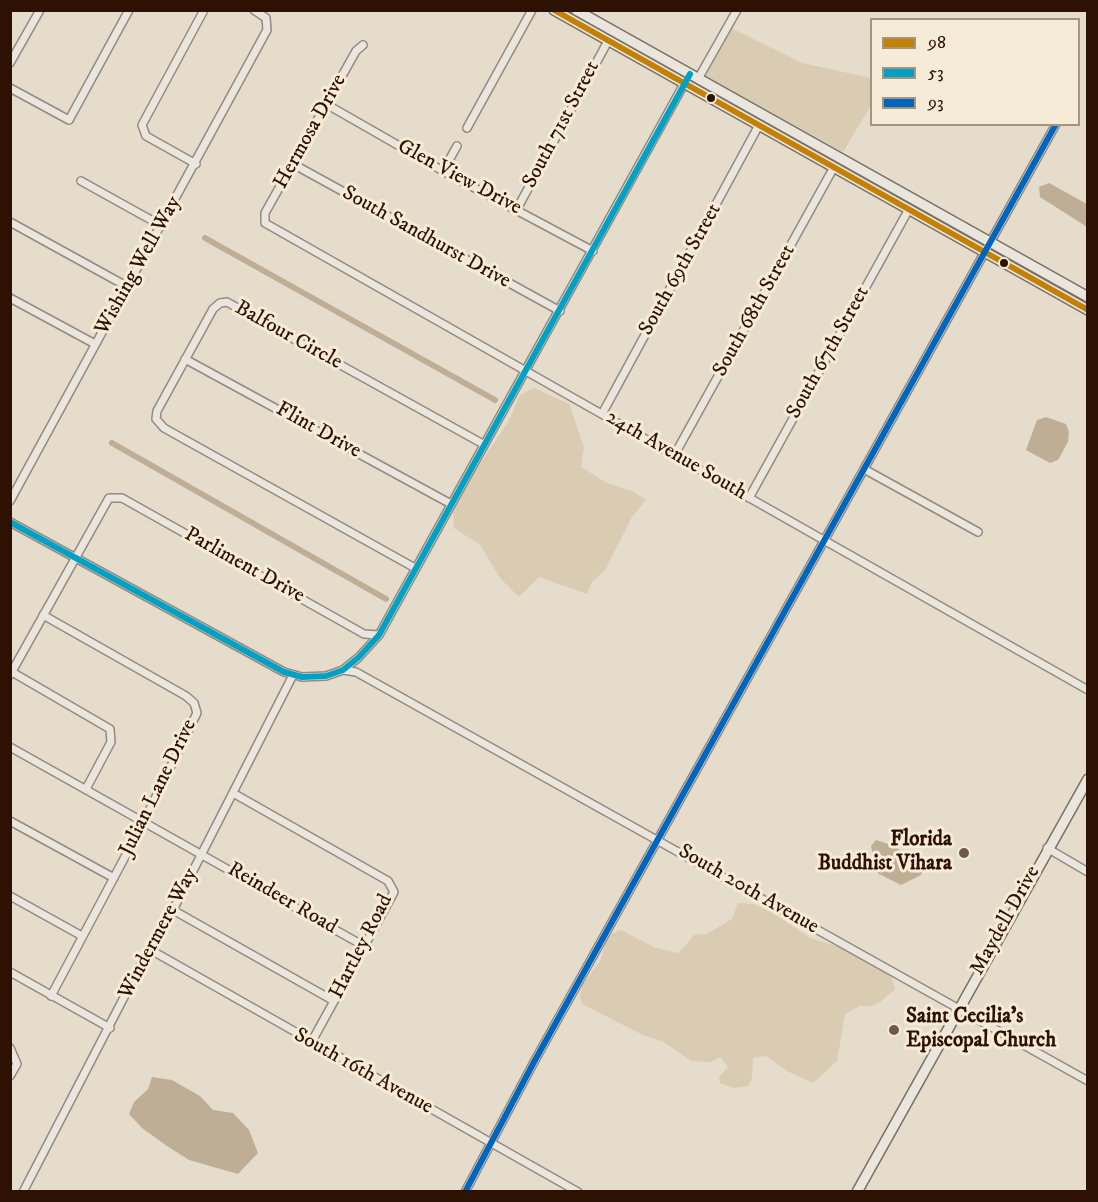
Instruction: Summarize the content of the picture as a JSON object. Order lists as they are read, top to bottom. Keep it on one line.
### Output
{"streets":{"main road":["Maydell Drive"],"street":["South 71st Street","Hermosa Drive","Glen View Drive","South Sandhurst Drive","Wishing Well Way","South 69th Street","South 68th Street","Balfour Circle","South 67th Street","Flint Drive","24th Avenue South","Parliment Drive","Julian Lane Drive","South 20th Avenue","Reindeer Road","Windermere Way","Hartley Road","South 16th Avenue"]},"crossings":[["South 71st Street","Glen View Drive"],["Hermosa Drive","Glen View Drive"],["Hermosa Drive","South Sandhurst Drive"],["Hermosa Drive","24th Avenue South"],["South 69th Street","24th Avenue South"],["South 68th Street","24th Avenue South"],["Balfour Circle","Flint Drive"],["South 67th Street","24th Avenue South"],["Julian Lane Drive","Reindeer Road"],["South 20th Avenue","Maydell Drive"],["Reindeer Road","Windermere Way"],["Reindeer Road","Hartley Road"],["Windermere Way","Hartley Road"],["Windermere Way","South 16th Avenue"],["Hartley Road","South 16th Avenue"]],"places":["Florida Buddhist Vihara","Saint Cecilia's Episcopal Church"],"lines":["transit line 98","transit line 53","transit line 93"],"legend":["98","53","93"]}
